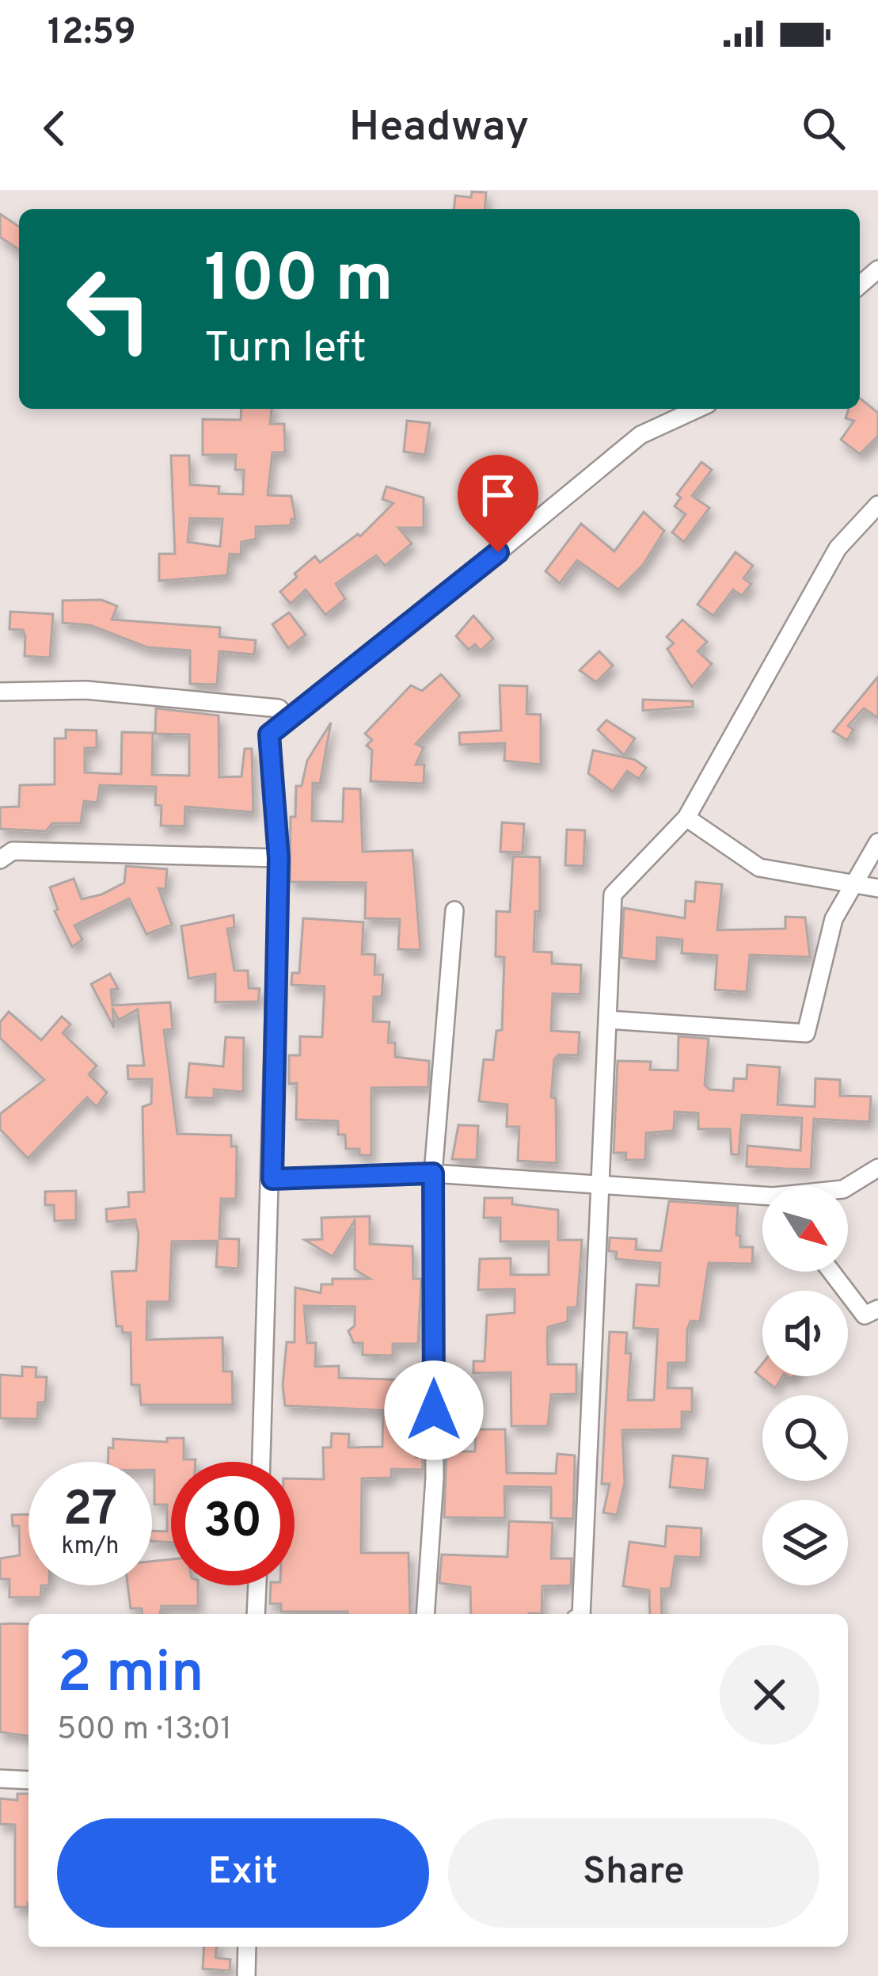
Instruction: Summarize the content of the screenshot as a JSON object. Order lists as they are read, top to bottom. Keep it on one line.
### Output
{"north":"bottom right","page":{"status":"12:59","header":"Headway","turn":["100 m","Turn left"],"speed":"27 km/h","limit":"30","heading":["2 min","500 m · 13:01"],"buttons":["Exit","Share"]}}
